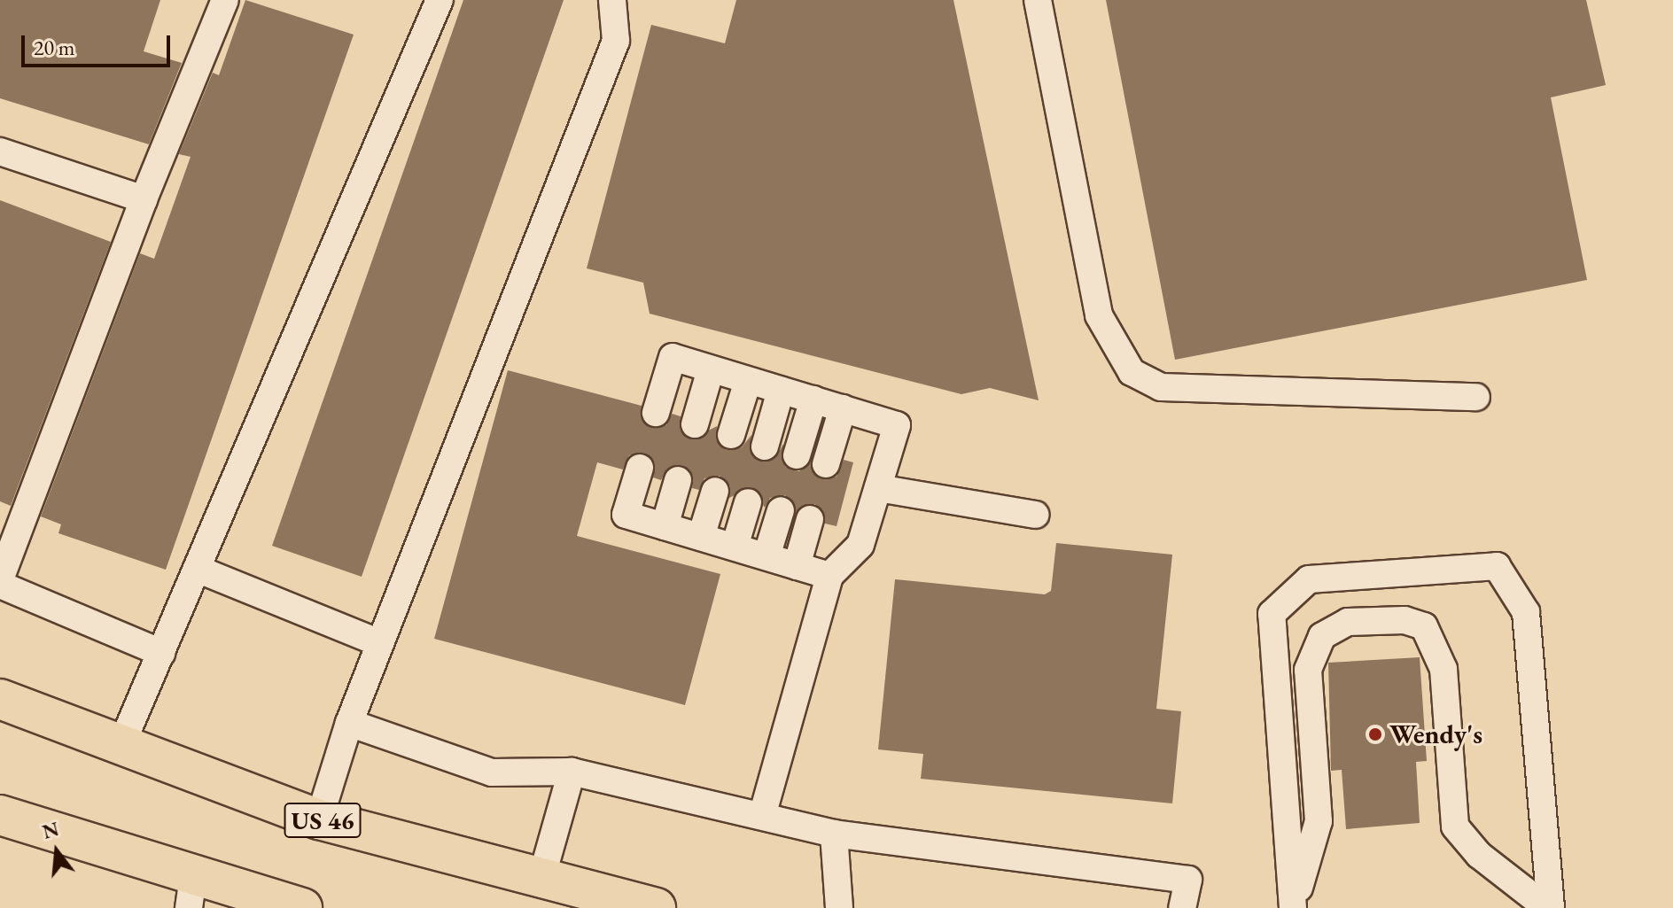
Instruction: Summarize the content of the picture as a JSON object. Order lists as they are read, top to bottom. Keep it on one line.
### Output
{"streets":{"highway":["US 46"]},"places":["Wendy's"],"scale_bar":"20 m","north":"top"}
